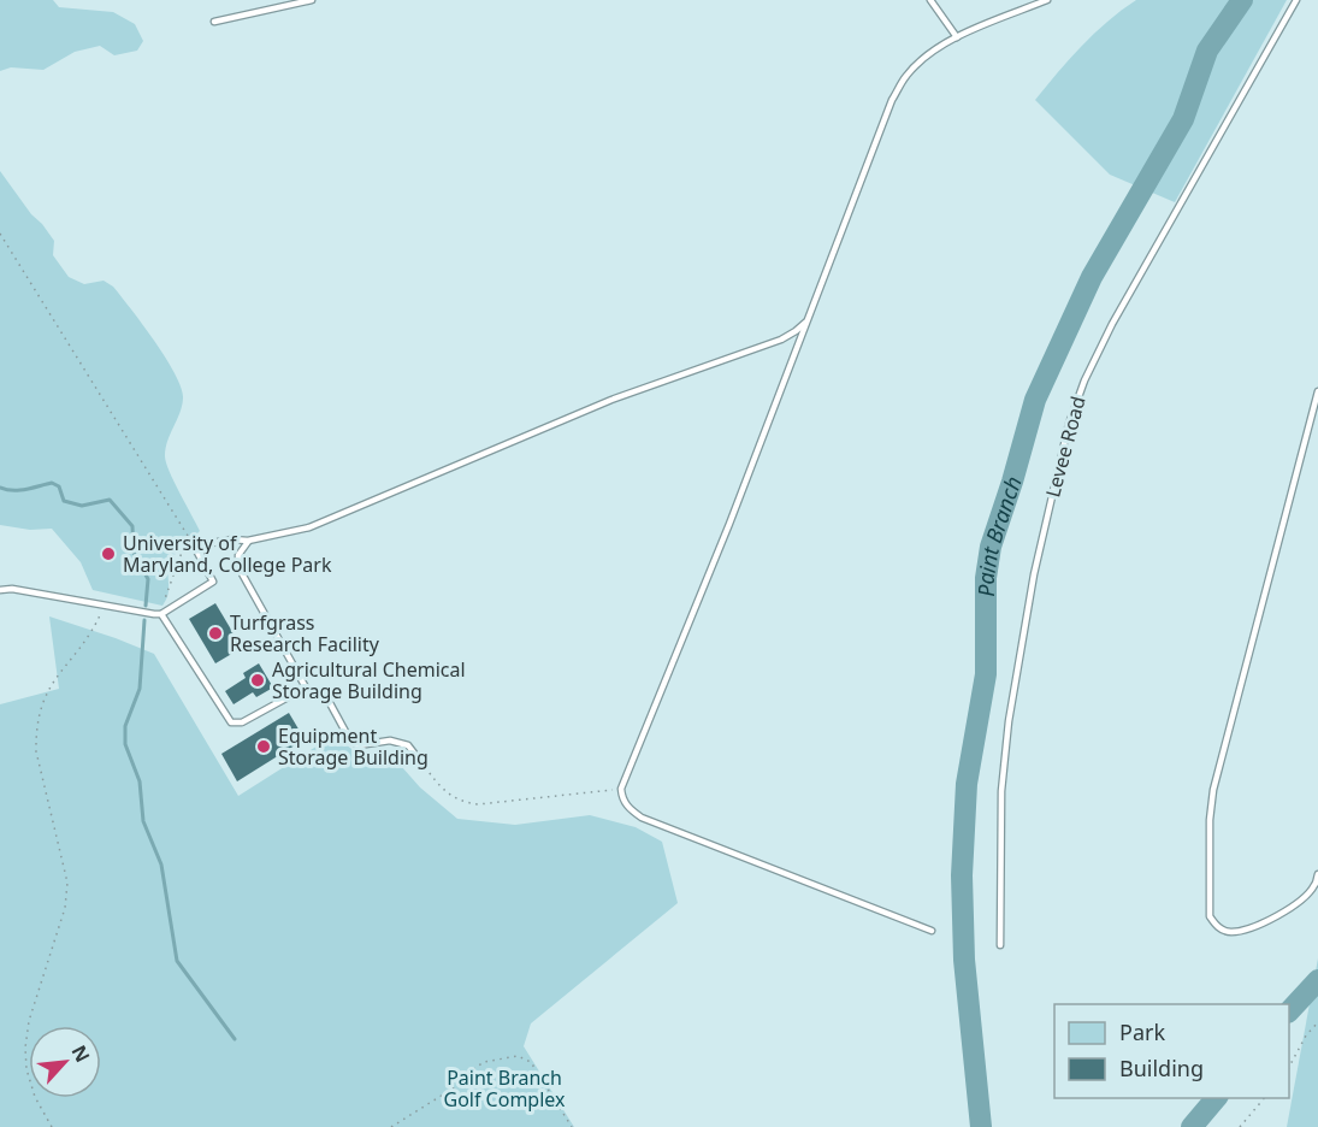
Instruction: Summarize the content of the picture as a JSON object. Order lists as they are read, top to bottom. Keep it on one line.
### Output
{"streets":{"lane":["Levee Road"]},"water":["Paint Branch"],"parks":["Paint Branch Golf Complex"],"places":["University of Maryland, College Park","Turfgrass Research Facility","Agricultural Chemical Storage Building","Equipment Storage Building"],"legend":["Park","Building"],"north":"top right"}
